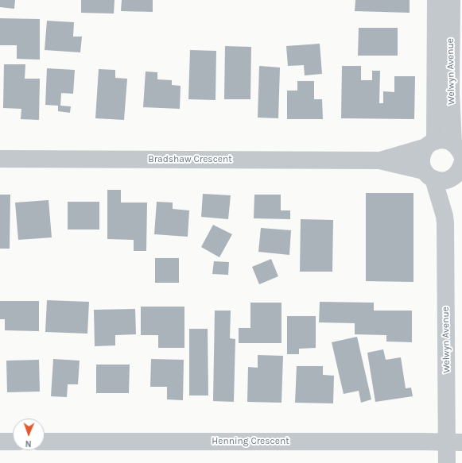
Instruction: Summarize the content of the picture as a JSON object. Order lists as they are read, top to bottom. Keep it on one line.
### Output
{"streets":{"street":["Welwyn Avenue","Bradshaw Crescent","Henning Crescent"]},"crossings":[["Welwyn Avenue","Bradshaw Crescent"],["Welwyn Avenue","Henning Crescent"]],"north":"bottom"}
